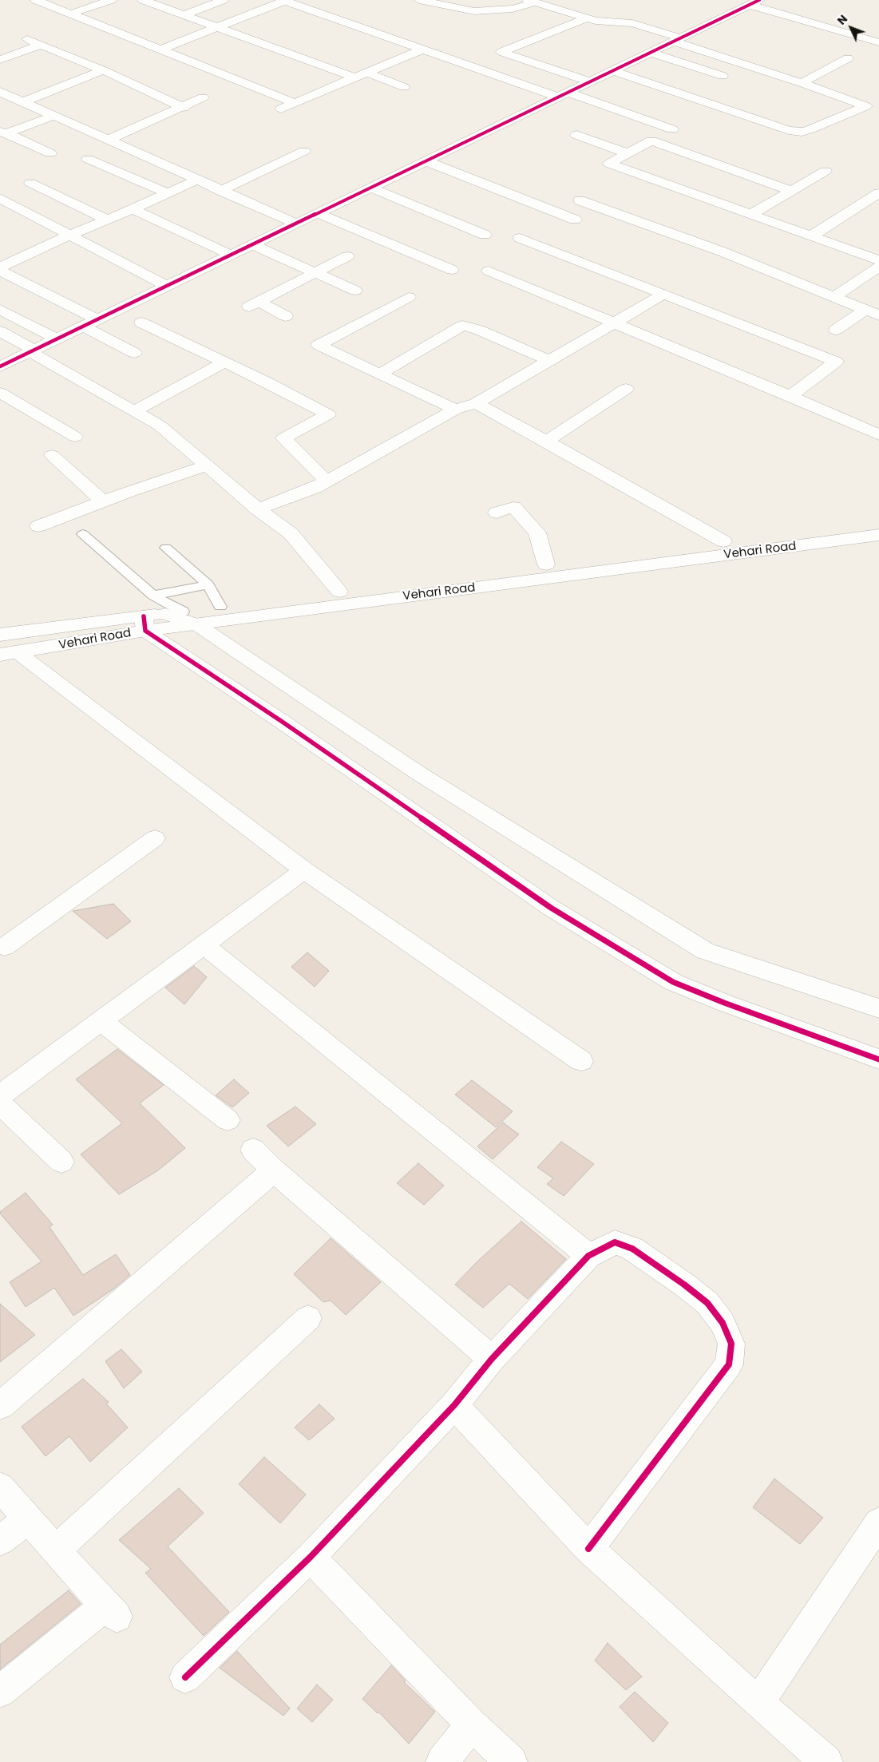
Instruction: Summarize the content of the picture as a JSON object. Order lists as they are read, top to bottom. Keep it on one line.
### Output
{"streets":{"street":["Vehari Road"]},"north":"top left"}
